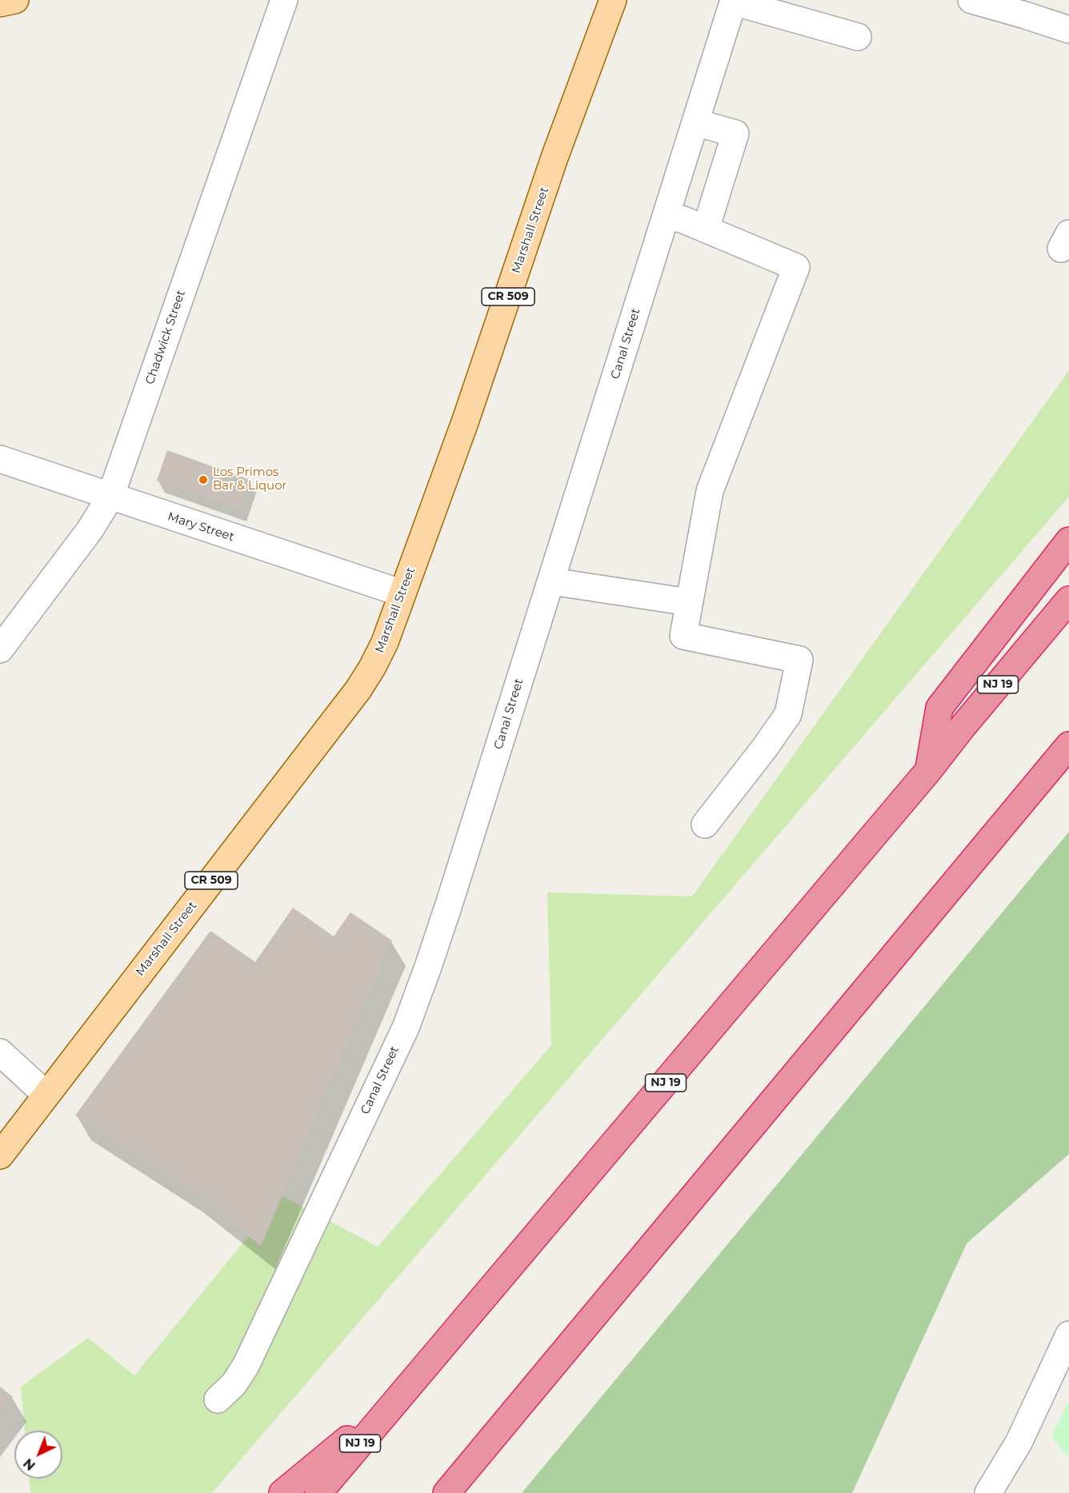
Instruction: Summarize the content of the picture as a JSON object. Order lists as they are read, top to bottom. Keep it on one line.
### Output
{"streets":{"highway":["NJ 19"],"main road":["Marshall Street","CR 509"],"street":["Chadwick Street","Canal Street","Mary Street"]},"crossings":[["Marshall Street","Mary Street"],["Chadwick Street","Mary Street"]],"places":["Los Primos Bar & Liquor"],"north":"bottom left"}
